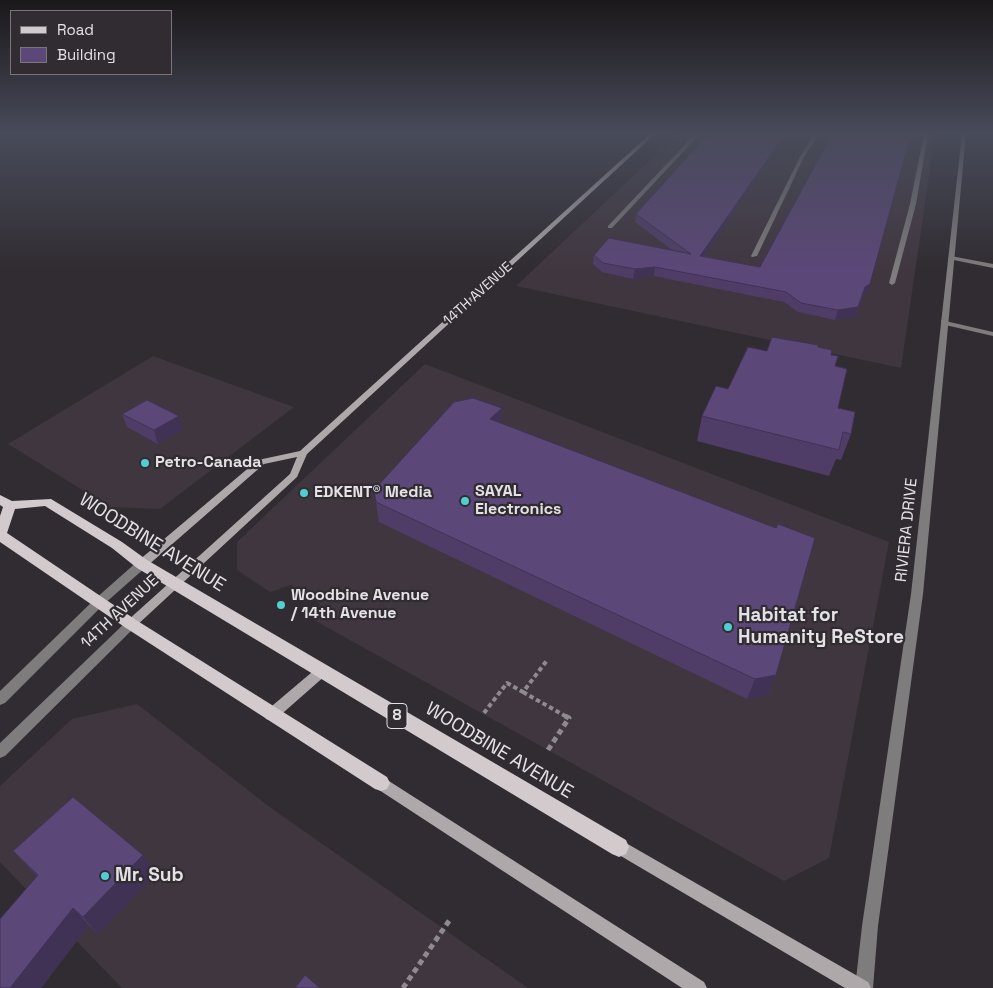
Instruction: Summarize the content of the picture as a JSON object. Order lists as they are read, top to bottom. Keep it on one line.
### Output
{"streets":{"main road":["14TH AVENUE","WOODBINE AVENUE","8"],"street":["RIVIERA DRIVE"]},"crossings":[["14TH AVENUE","WOODBINE AVENUE"],["RIVIERA DRIVE","WOODBINE AVENUE"]],"places":["Petro-Canada","EDKENT® Media","SAYAL Electronics","Woodbine Avenue / 14th Avenue","Habitat for Humanity ReStore","Mr. Sub"],"legend":["Road","Building"]}
